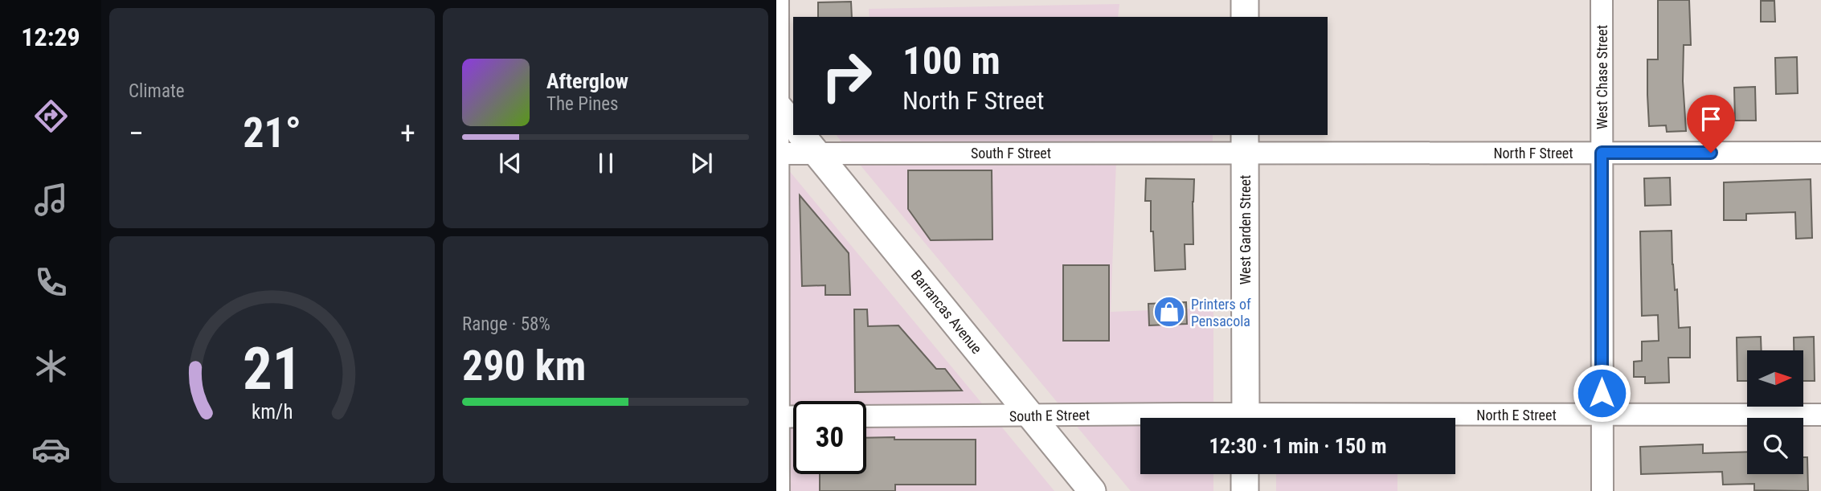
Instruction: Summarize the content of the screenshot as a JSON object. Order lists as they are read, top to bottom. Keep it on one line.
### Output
{"streets":{"main road":["West Garden Street","Barrancas Avenue"],"street":["West Chase Street","South F Street","North F Street","North E Street","South E Street"]},"crossings":[["West Chase Street","North F Street"],["West Chase Street","North E Street"],["South F Street","North F Street"],["South F Street","West Garden Street"],["South F Street","Barrancas Avenue"],["North F Street","West Garden Street"],["Barrancas Avenue","South E Street"]],"places":{"shop":["Printers of Pensacola"]},"north":"right","page":{"tabs":"12:29","tile":["Climate",["Range · 58%","290 km"]],"turn":["100 m","North F Street"],"song":["Afterglow","The Pines"],"heat":["−","21°","+"],"limit":"30","trip":"12:30 · 1 min · 150 m","gauge":["21","km/h"]}}
